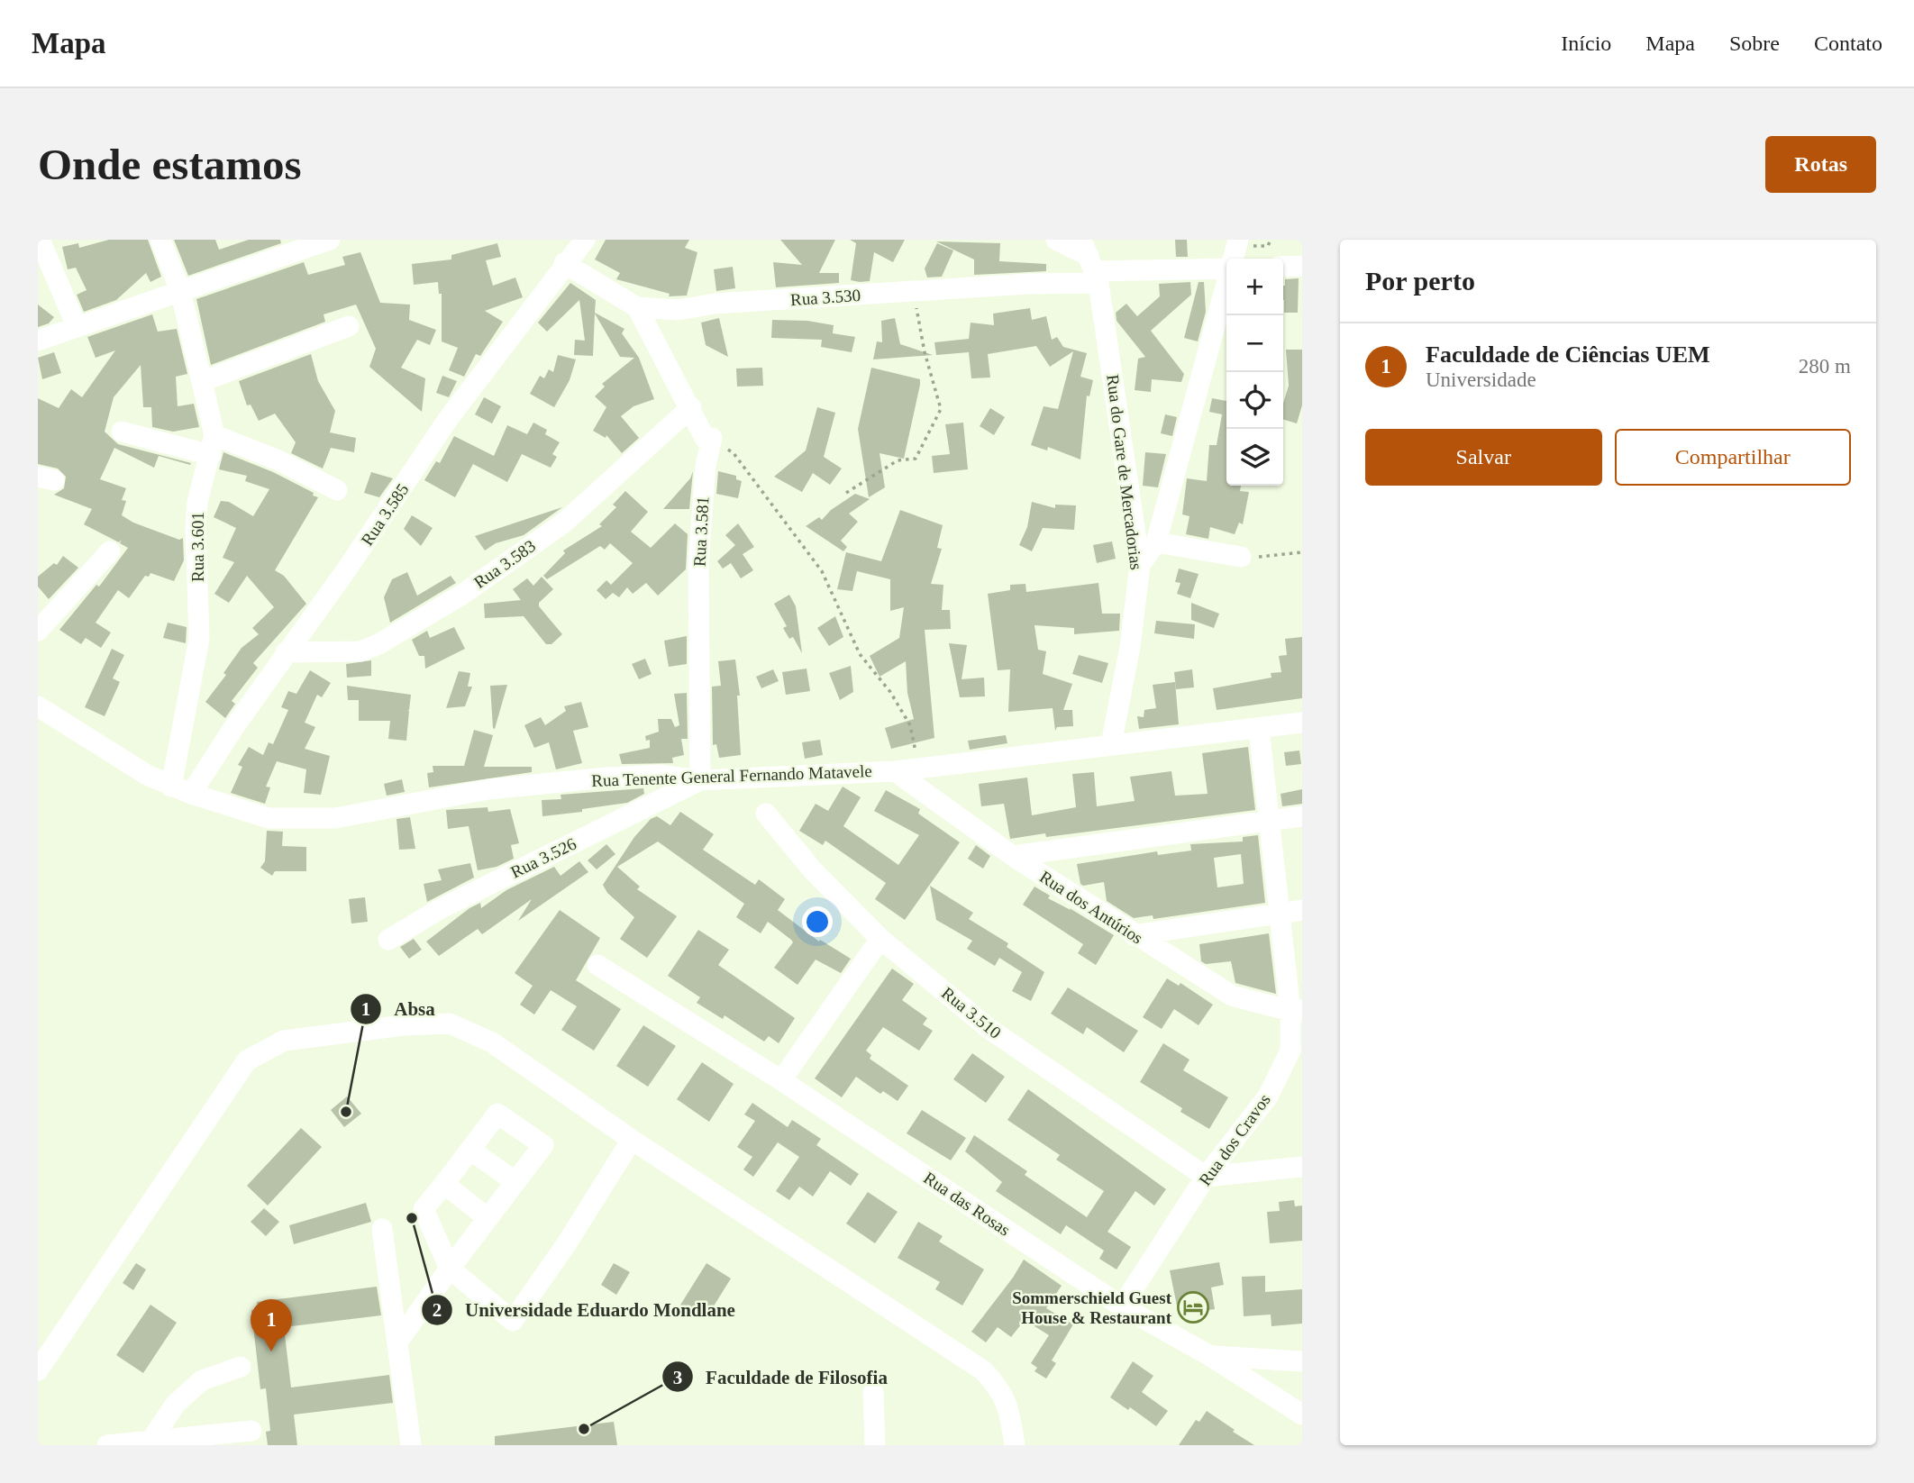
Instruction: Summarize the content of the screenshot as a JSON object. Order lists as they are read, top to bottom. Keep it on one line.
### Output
{"streets":{"street":["Rua 3.530","Rua do Gare de Mercadorias","Rua 3.585","Rua 3.581","Rua 3.601","Rua 3.583","Rua Tenente General Fernando Matavele","Rua 3.526","Rua dos Antúrios","Rua 3.510","Rua dos Cravos","Rua das Rosas"]},"crossings":[["Rua 3.530","Rua do Gare de Mercadorias"],["Rua 3.530","Rua 3.585"],["Rua do Gare de Mercadorias","Rua Tenente General Fernando Matavele"],["Rua 3.585","Rua 3.583"],["Rua 3.585","Rua Tenente General Fernando Matavele"],["Rua 3.581","Rua Tenente General Fernando Matavele"],["Rua 3.581","Rua 3.526"],["Rua 3.601","Rua Tenente General Fernando Matavele"],["Rua Tenente General Fernando Matavele","Rua 3.526"],["Rua Tenente General Fernando Matavele","Rua dos Antúrios"],["Rua Tenente General Fernando Matavele","Rua dos Cravos"],["Rua dos Antúrios","Rua dos Cravos"],["Rua 3.510","Rua dos Cravos"],["Rua dos Cravos","Rua das Rosas"]],"places":{"other":["Absa","Universidade Eduardo Mondlane","Faculdade de Filosofia"],"hotel":["Sommerschield Guest House & Restaurant"]},"page":{"header":"Mapa","nav":["Início","Mapa","Sobre","Contato"],"buttons":["Rotas",["Salvar","Compartilhar"]],"title":"Onde estamos","heading":"Por perto","map_buttons":["+","−"],"list":[{"mark":"1","name":"Faculdade de Ciências UEM","note":"Universidade","value":"280 m"}],"pins":"1"}}
